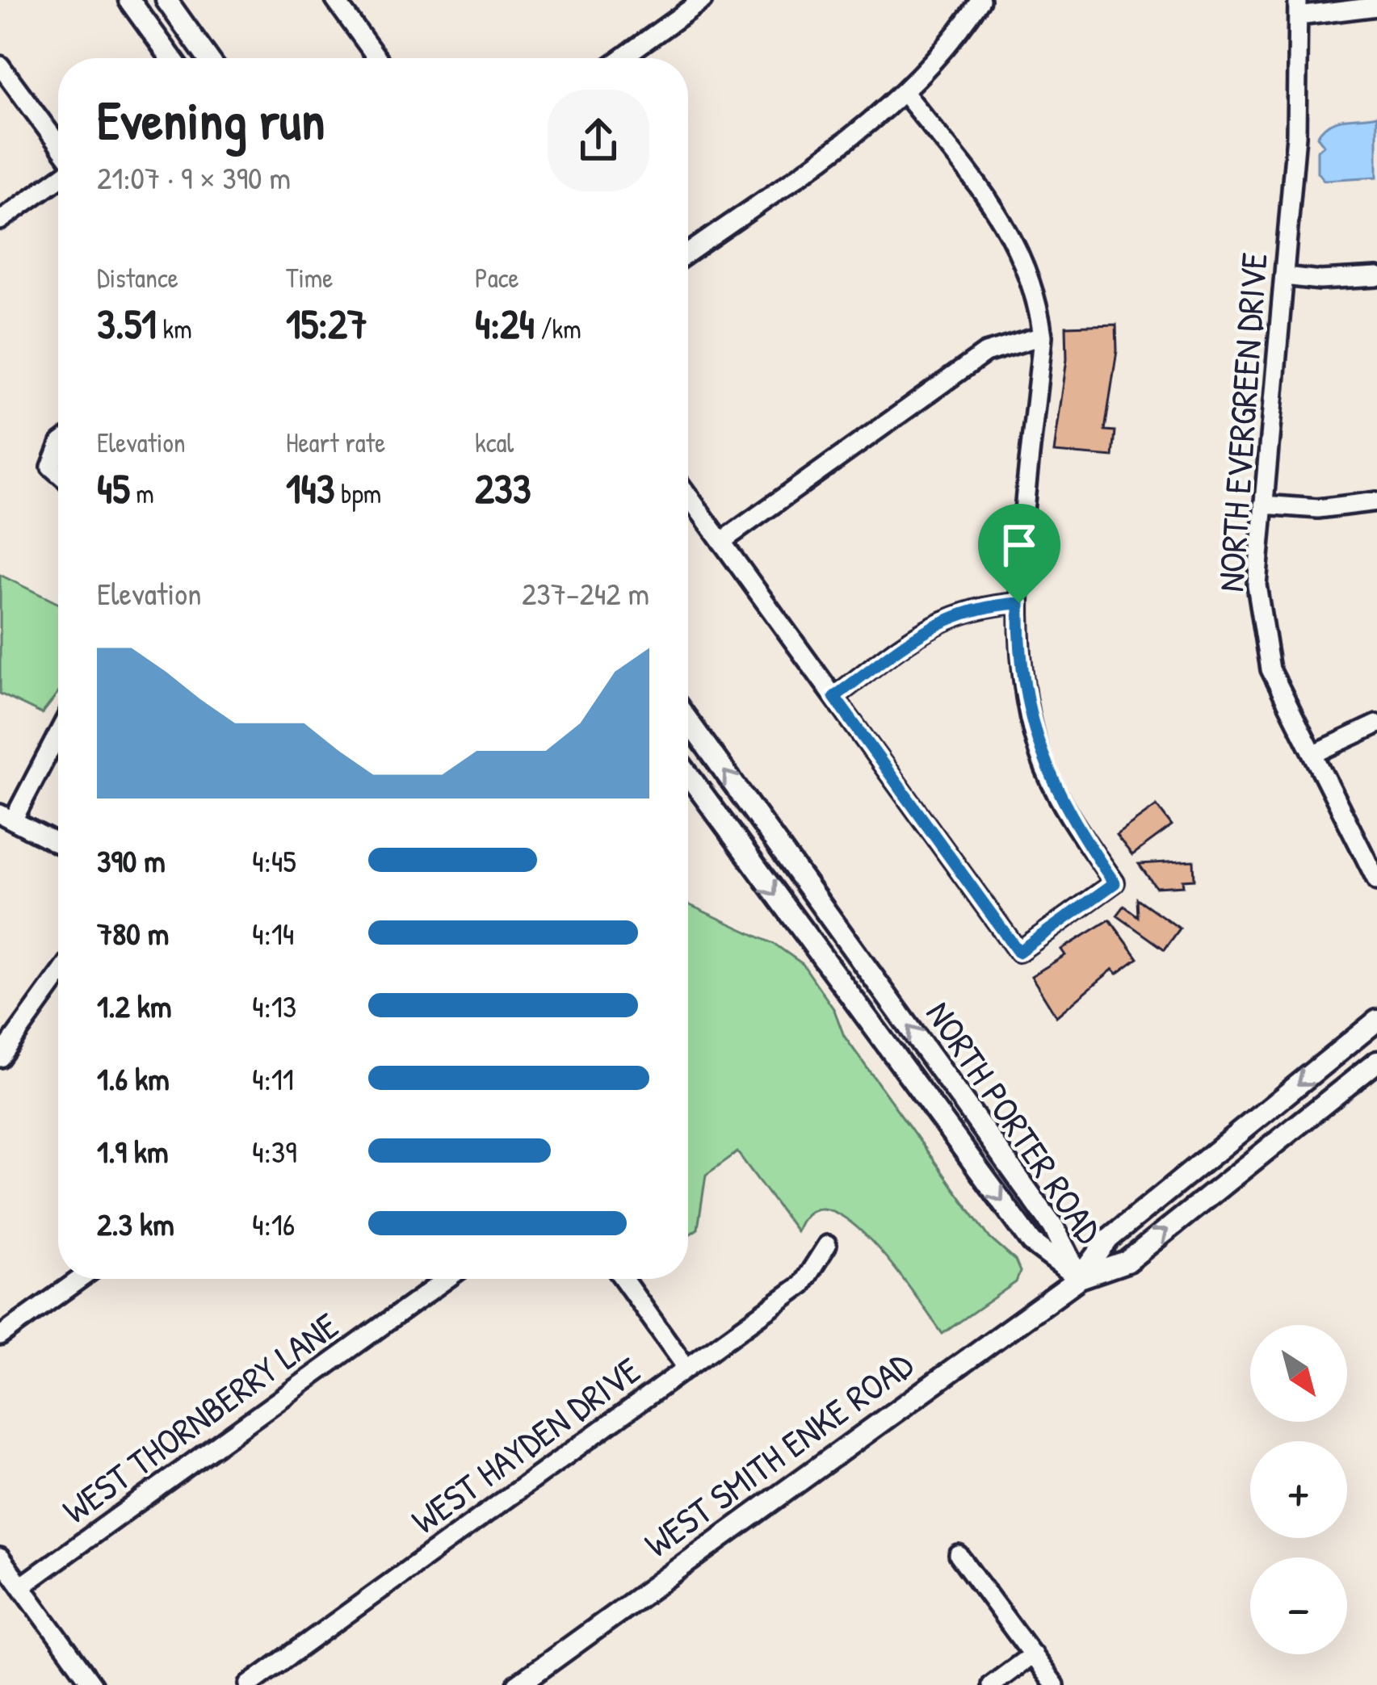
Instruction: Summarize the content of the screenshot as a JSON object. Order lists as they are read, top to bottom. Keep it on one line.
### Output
{"streets":{"street":["NORTH EVERGREEN DRIVE","NORTH PORTER ROAD","WEST THORNBERRY LANE","WEST HAYDEN DRIVE","WEST SMITH ENKE ROAD"]},"crossings":[["NORTH PORTER ROAD","WEST SMITH ENKE ROAD"]],"north":"bottom right","page":{"heading":["Evening run","21:07 · 9 × 390 m"],"stats":[["Distance","3.51 km"],["Time","15:27"],["Pace","4:24 /km"],["Elevation","45 m"],["Heart rate","143 bpm"],["kcal","233"]],"chart":["Elevation","237–242 m"],"list":[{"name":"390 m","note":"4:45"},{"name":"780 m","note":"4:14"},{"name":"1.2 km","note":"4:13"},{"name":"1.6 km","note":"4:11"},{"name":"1.9 km","note":"4:39"},{"name":"2.3 km","note":"4:16"}],"map_buttons":["+","−"]}}
